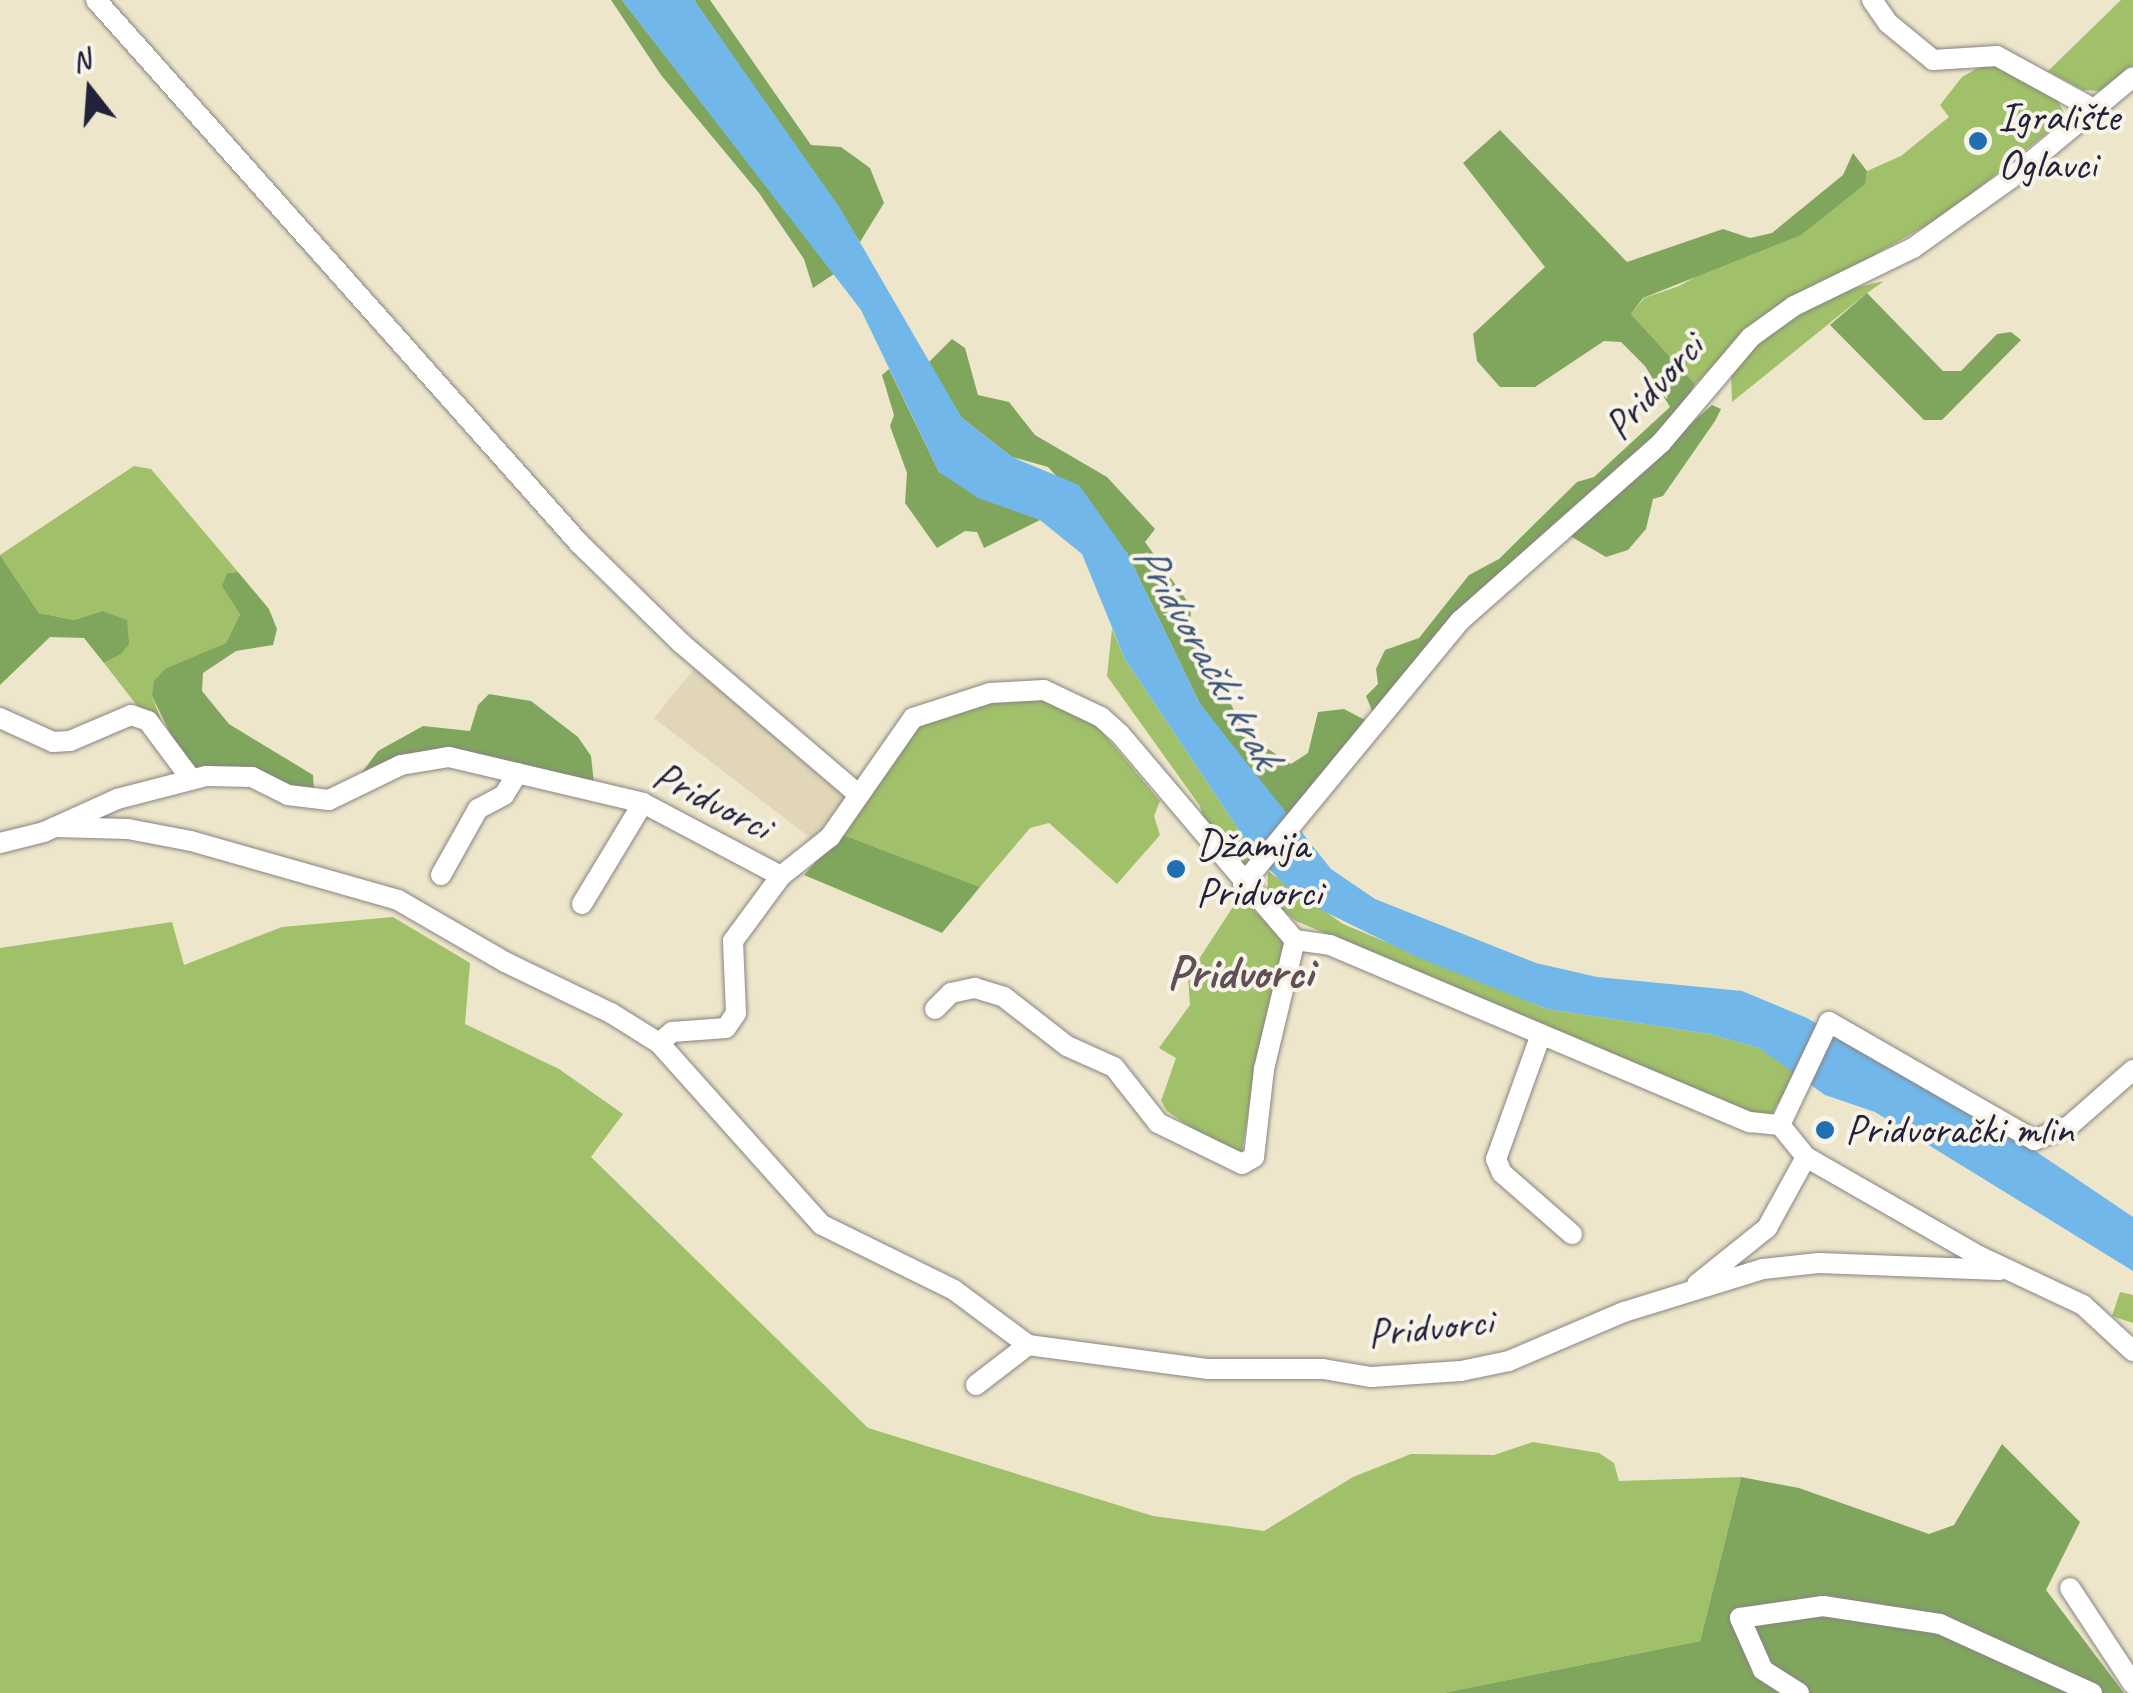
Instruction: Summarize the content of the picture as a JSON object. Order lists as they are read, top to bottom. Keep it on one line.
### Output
{"streets":{"street":["Pridvorci"]},"districts":["Pridvorci"],"water":["Pridvorački krak"],"places":["Igralište Oglavci","Džamija Pridvorci","Pridvorački mlin"],"north":"top"}
